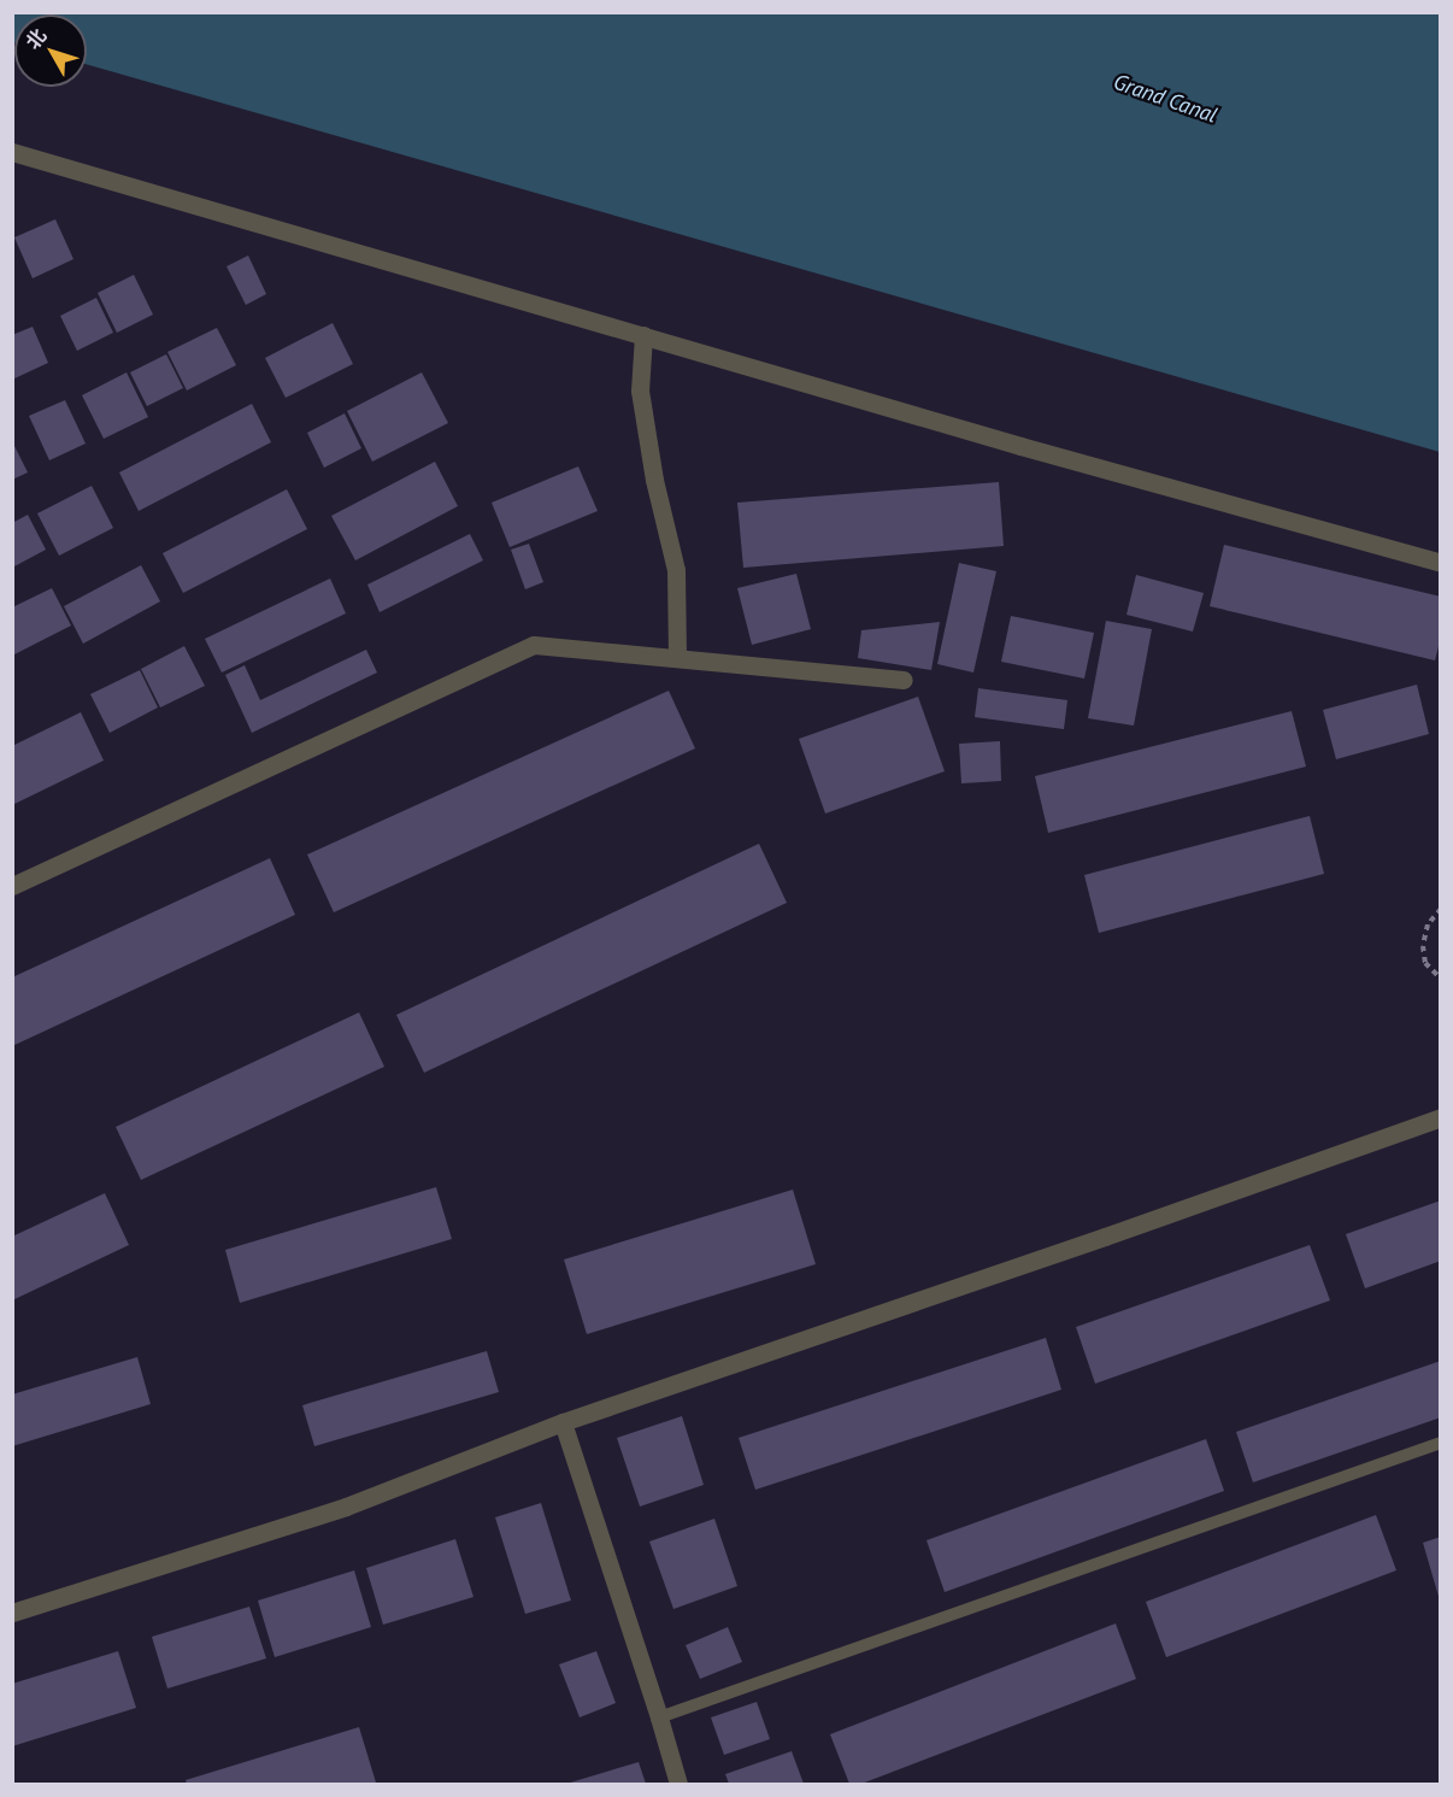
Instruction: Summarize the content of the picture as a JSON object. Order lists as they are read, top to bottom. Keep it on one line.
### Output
{"water":["Grand Canal"],"north":"top left"}
